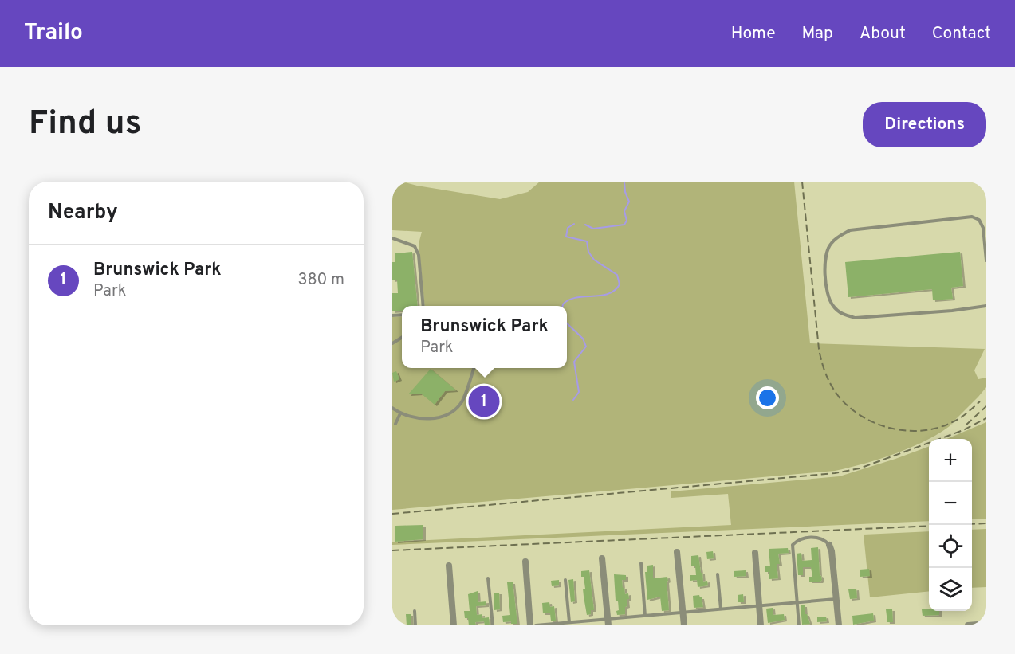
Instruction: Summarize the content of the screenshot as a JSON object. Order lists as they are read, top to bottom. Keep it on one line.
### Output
{"page":{"header":"Trailo","nav":["Home","Map","About","Contact"],"buttons":"Directions","title":"Find us","heading":"Nearby","list":[{"mark":"1","name":"Brunswick Park","note":"Park","value":"380 m"}],"popup":["Brunswick Park","Park"],"pins":"1","map_buttons":["+","−"]}}
